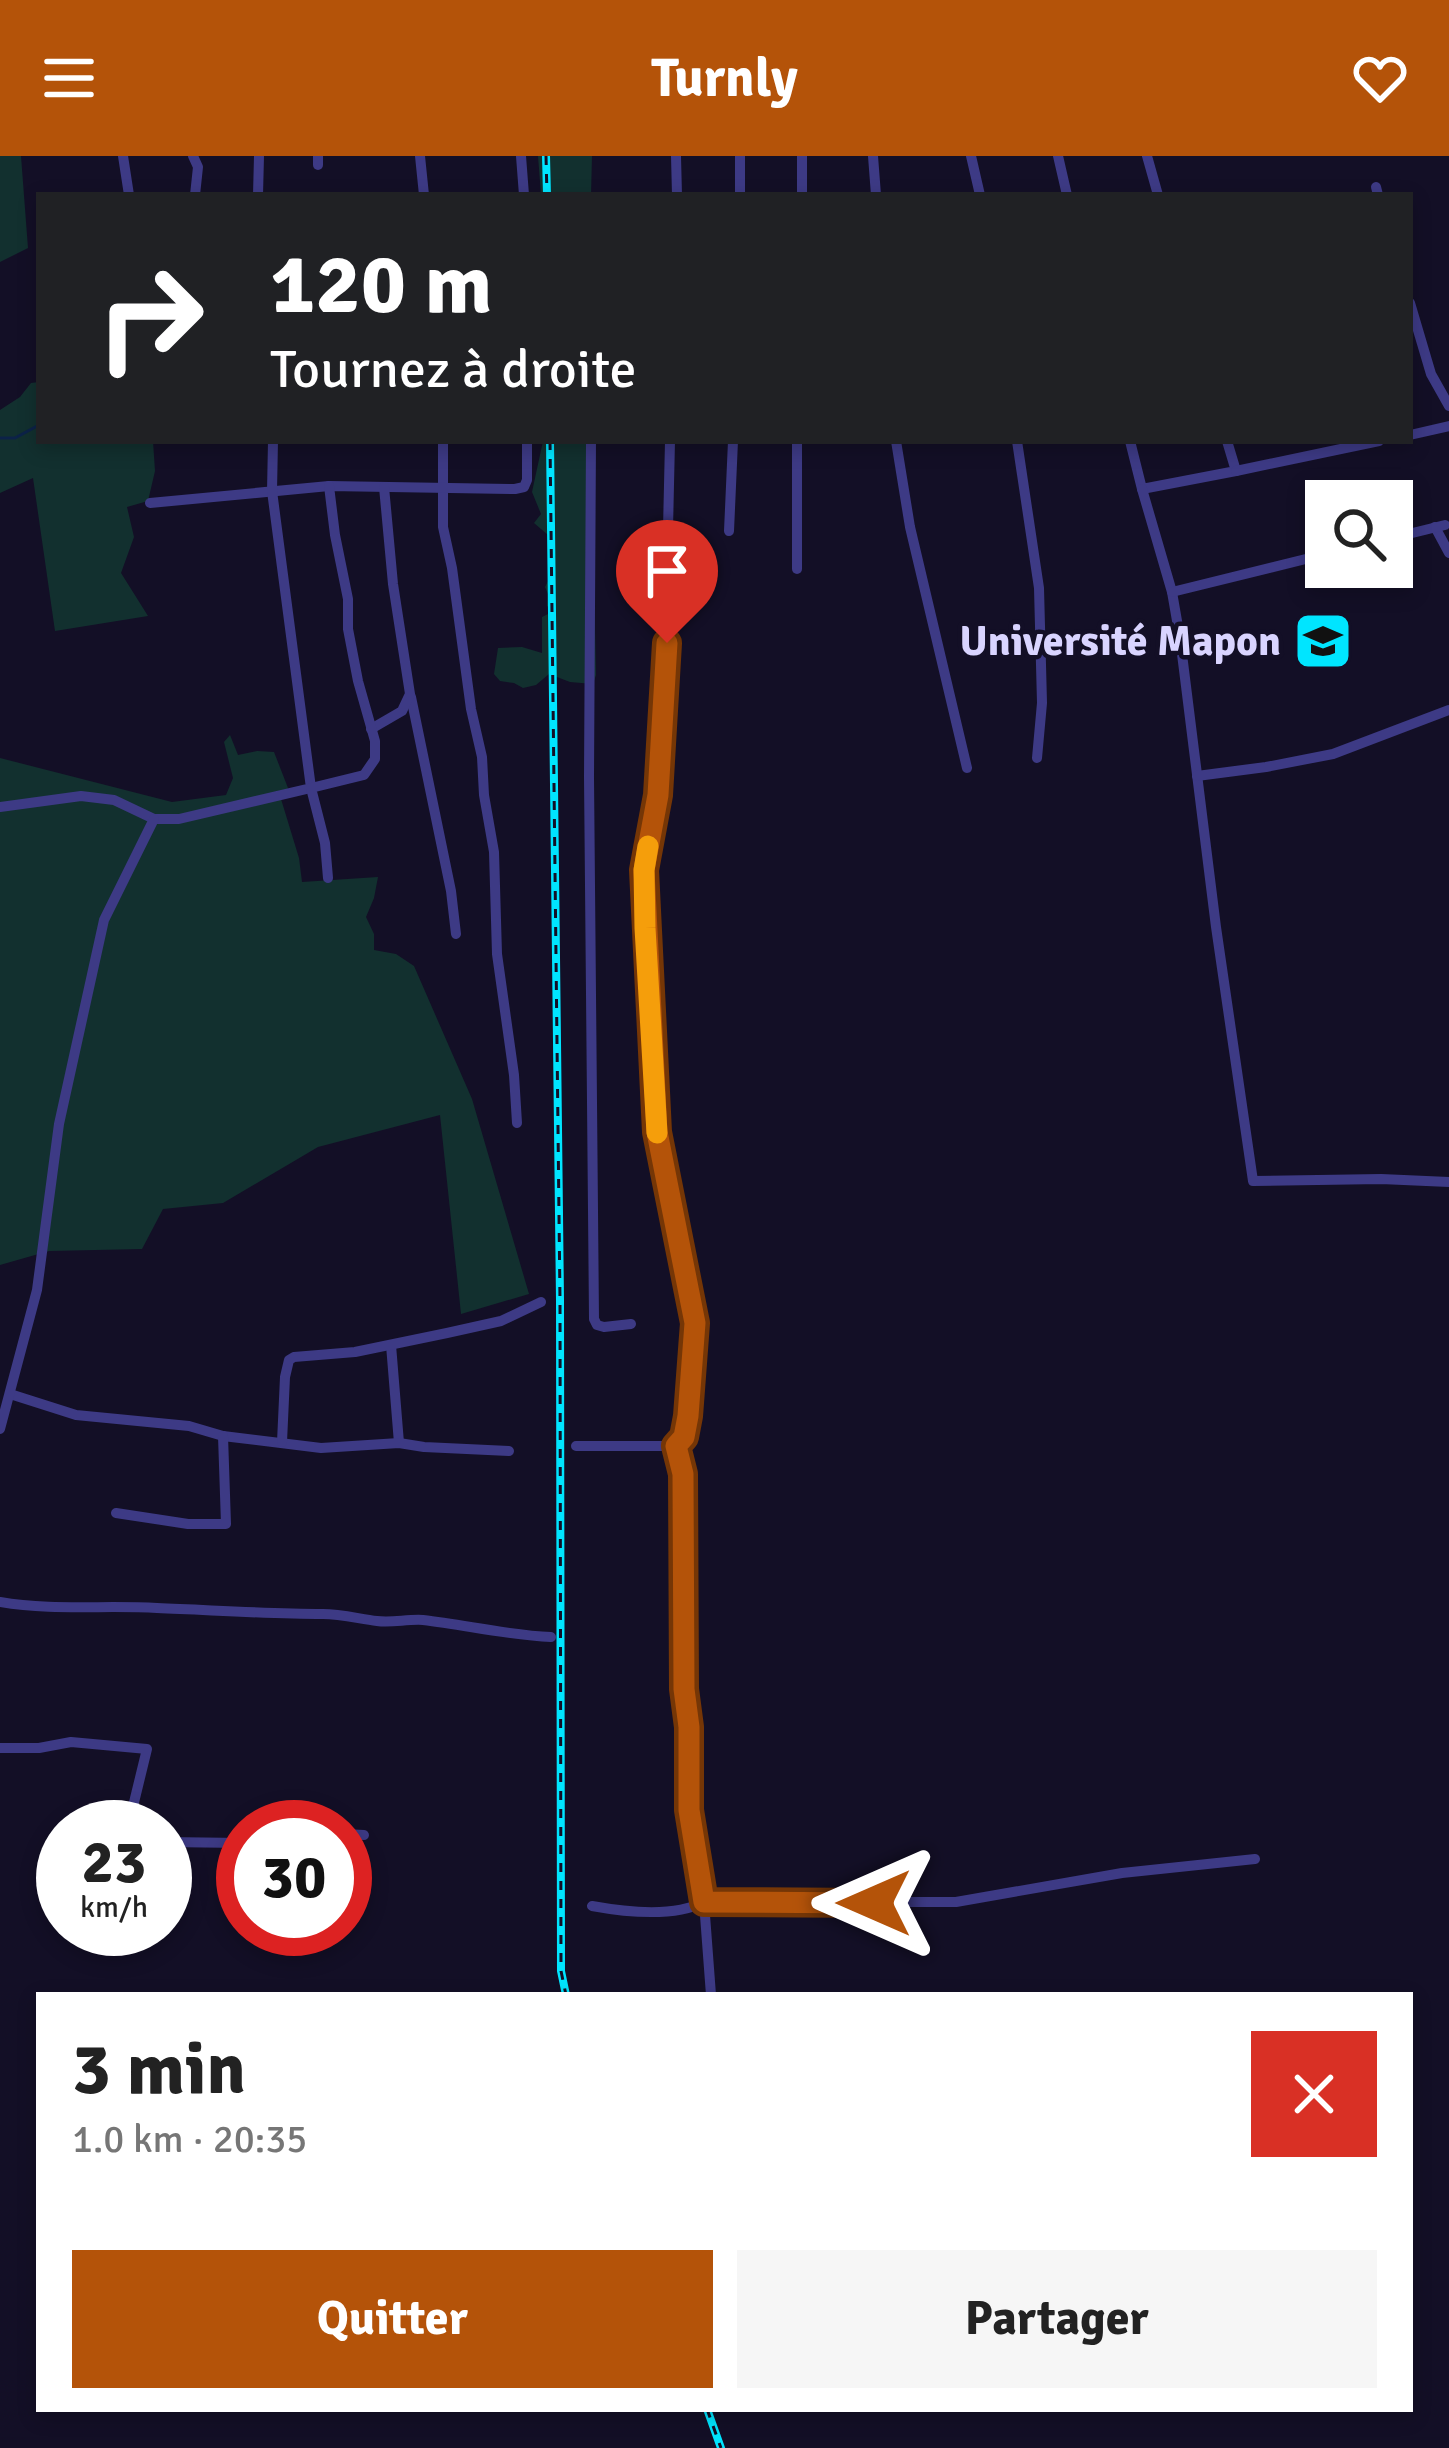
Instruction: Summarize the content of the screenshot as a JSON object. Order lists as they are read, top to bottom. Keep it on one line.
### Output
{"places":{"school or university":["Université Mapon"]},"page":{"header":"Turnly","turn":["120 m","Tournez à droite"],"speed":"23 km/h","limit":"30","heading":["3 min","1.0 km · 20:35"],"buttons":["Quitter","Partager"]}}
